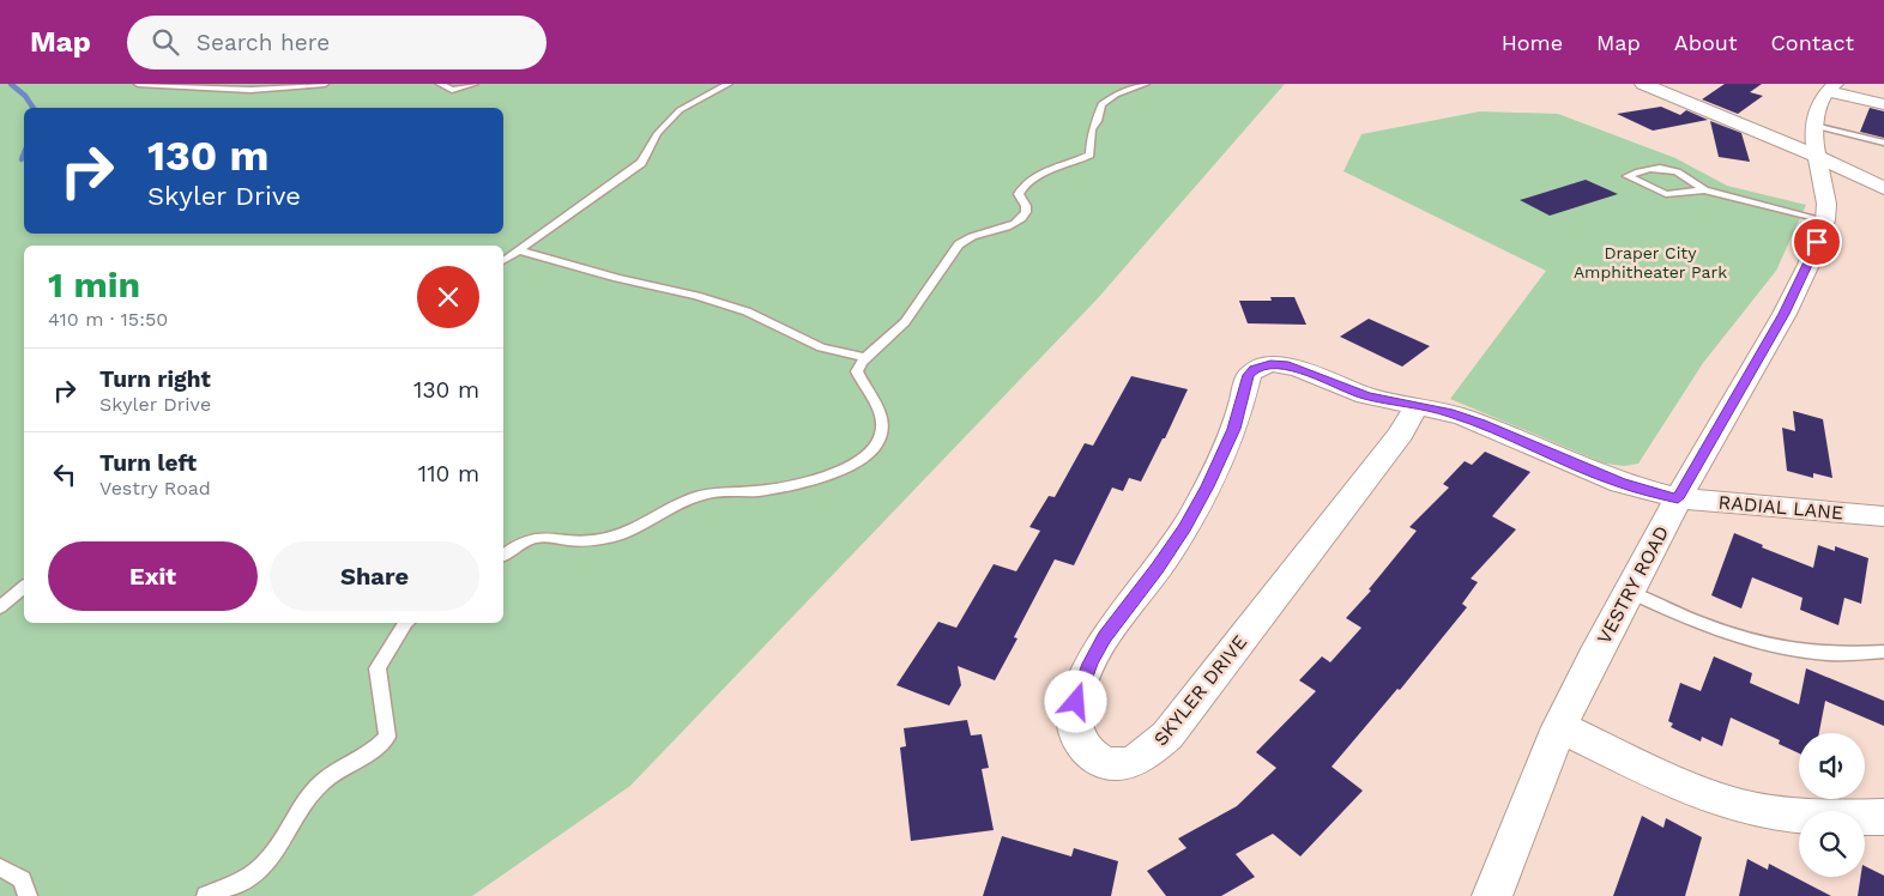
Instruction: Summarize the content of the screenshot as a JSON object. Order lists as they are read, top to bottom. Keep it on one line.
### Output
{"streets":{"street":["RADIAL LANE","VESTRY ROAD","SKYLER DRIVE"]},"crossings":[["RADIAL LANE","VESTRY ROAD"],["RADIAL LANE","SKYLER DRIVE"],["VESTRY ROAD","SKYLER DRIVE"]],"parks":["Draper City Amphitheater Park"],"page":{"header":"Map","search":"Search here","nav":["Home","Map","About","Contact"],"turn":["130 m","Skyler Drive"],"heading":["1 min","410 m · 15:50"],"list":[{"name":"Turn right","note":"Skyler Drive","value":"130 m"},{"name":"Turn left","note":"Vestry Road","value":"110 m"}],"buttons":["Exit","Share"]}}
